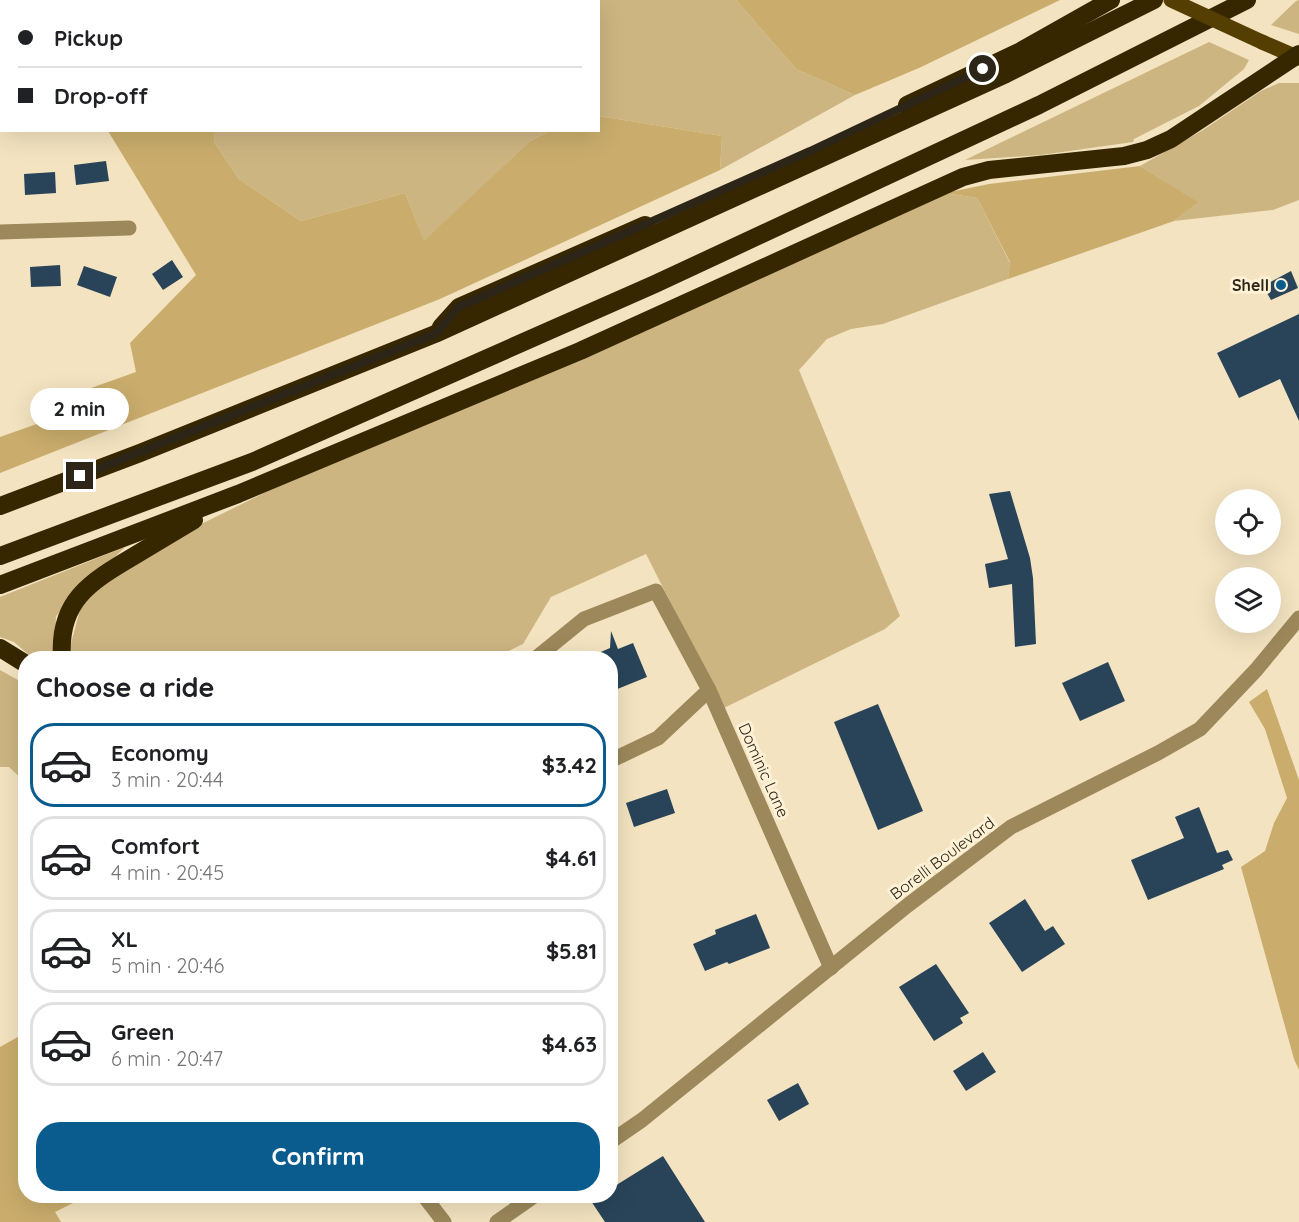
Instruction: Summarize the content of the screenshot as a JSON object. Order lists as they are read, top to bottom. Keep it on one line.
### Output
{"streets":{"street":["Dominic Lane","Borelli Boulevard"]},"crossings":[["Dominic Lane","Borelli Boulevard"]],"places":["Shell"],"page":{"banner":["Pickup","Drop-off"],"bubble":"2 min","heading":"Choose a ride","list":[{"name":"Economy","note":"3 min · 20:44","value":"$3.42"},{"name":"Comfort","note":"4 min · 20:45","value":"$4.61"},{"name":"XL","note":"5 min · 20:46","value":"$5.81"},{"name":"Green","note":"6 min · 20:47","value":"$4.63"}],"buttons":"Confirm"}}
